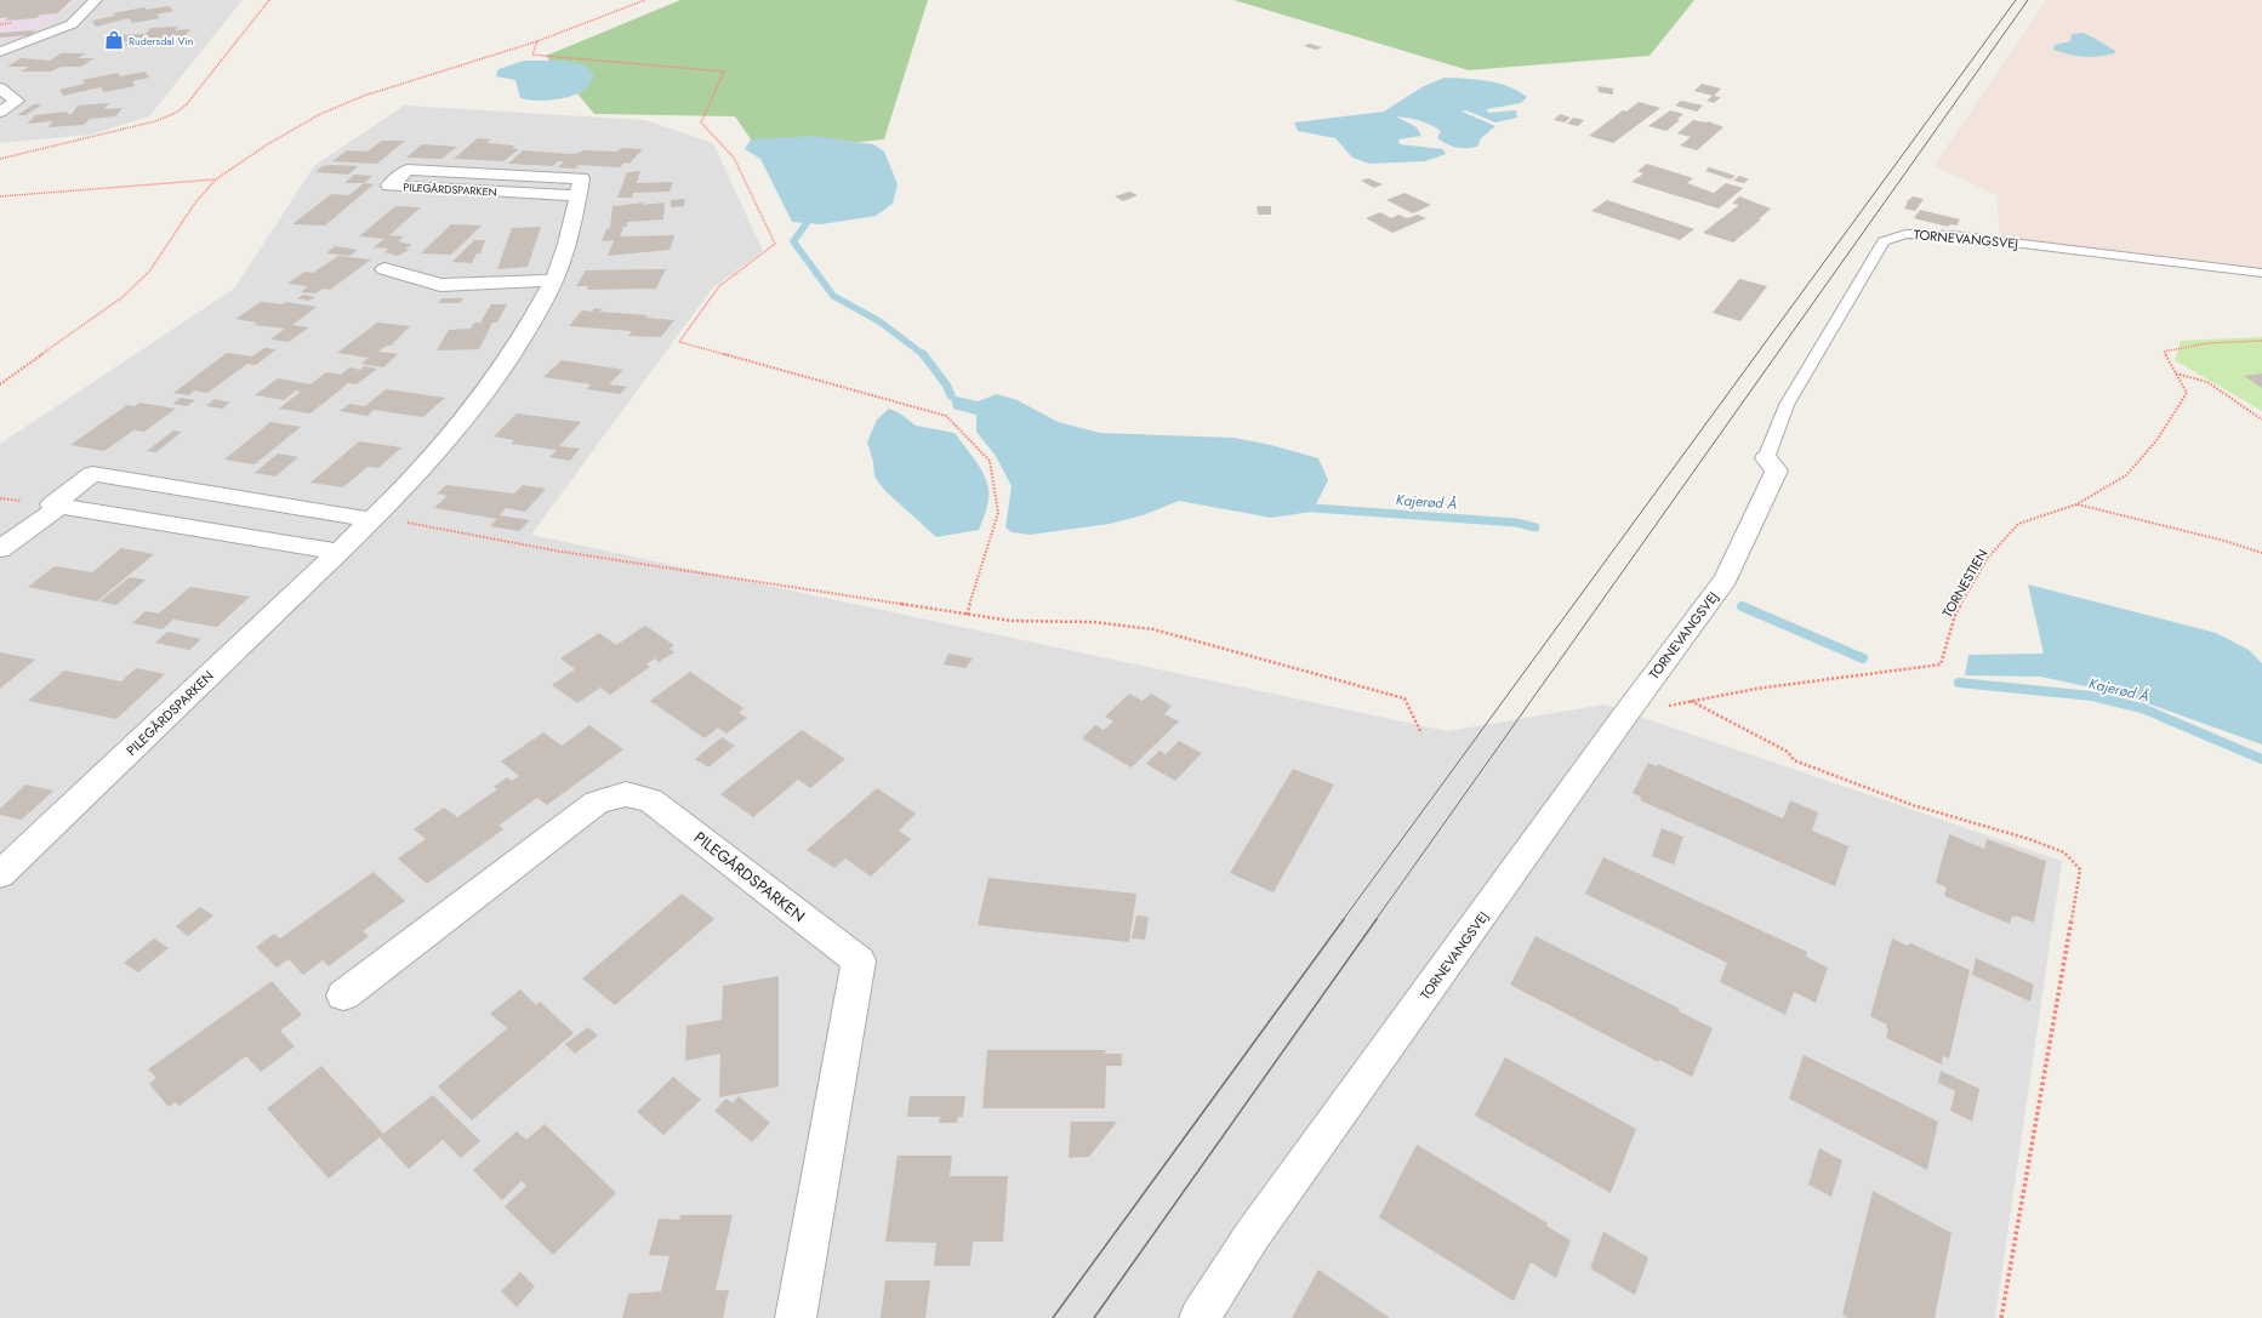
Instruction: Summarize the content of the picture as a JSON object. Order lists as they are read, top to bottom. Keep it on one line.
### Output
{"streets":{"street":["PILEGÅRDSPARKEN","TORNEVANGSVEJ"],"path":["TORNESTIEN"]},"crossings":[["TORNEVANGSVEJ","TORNESTIEN"]],"water":["Kajerød Å"],"places":{"shop":["Rudersdal Vin"]}}
